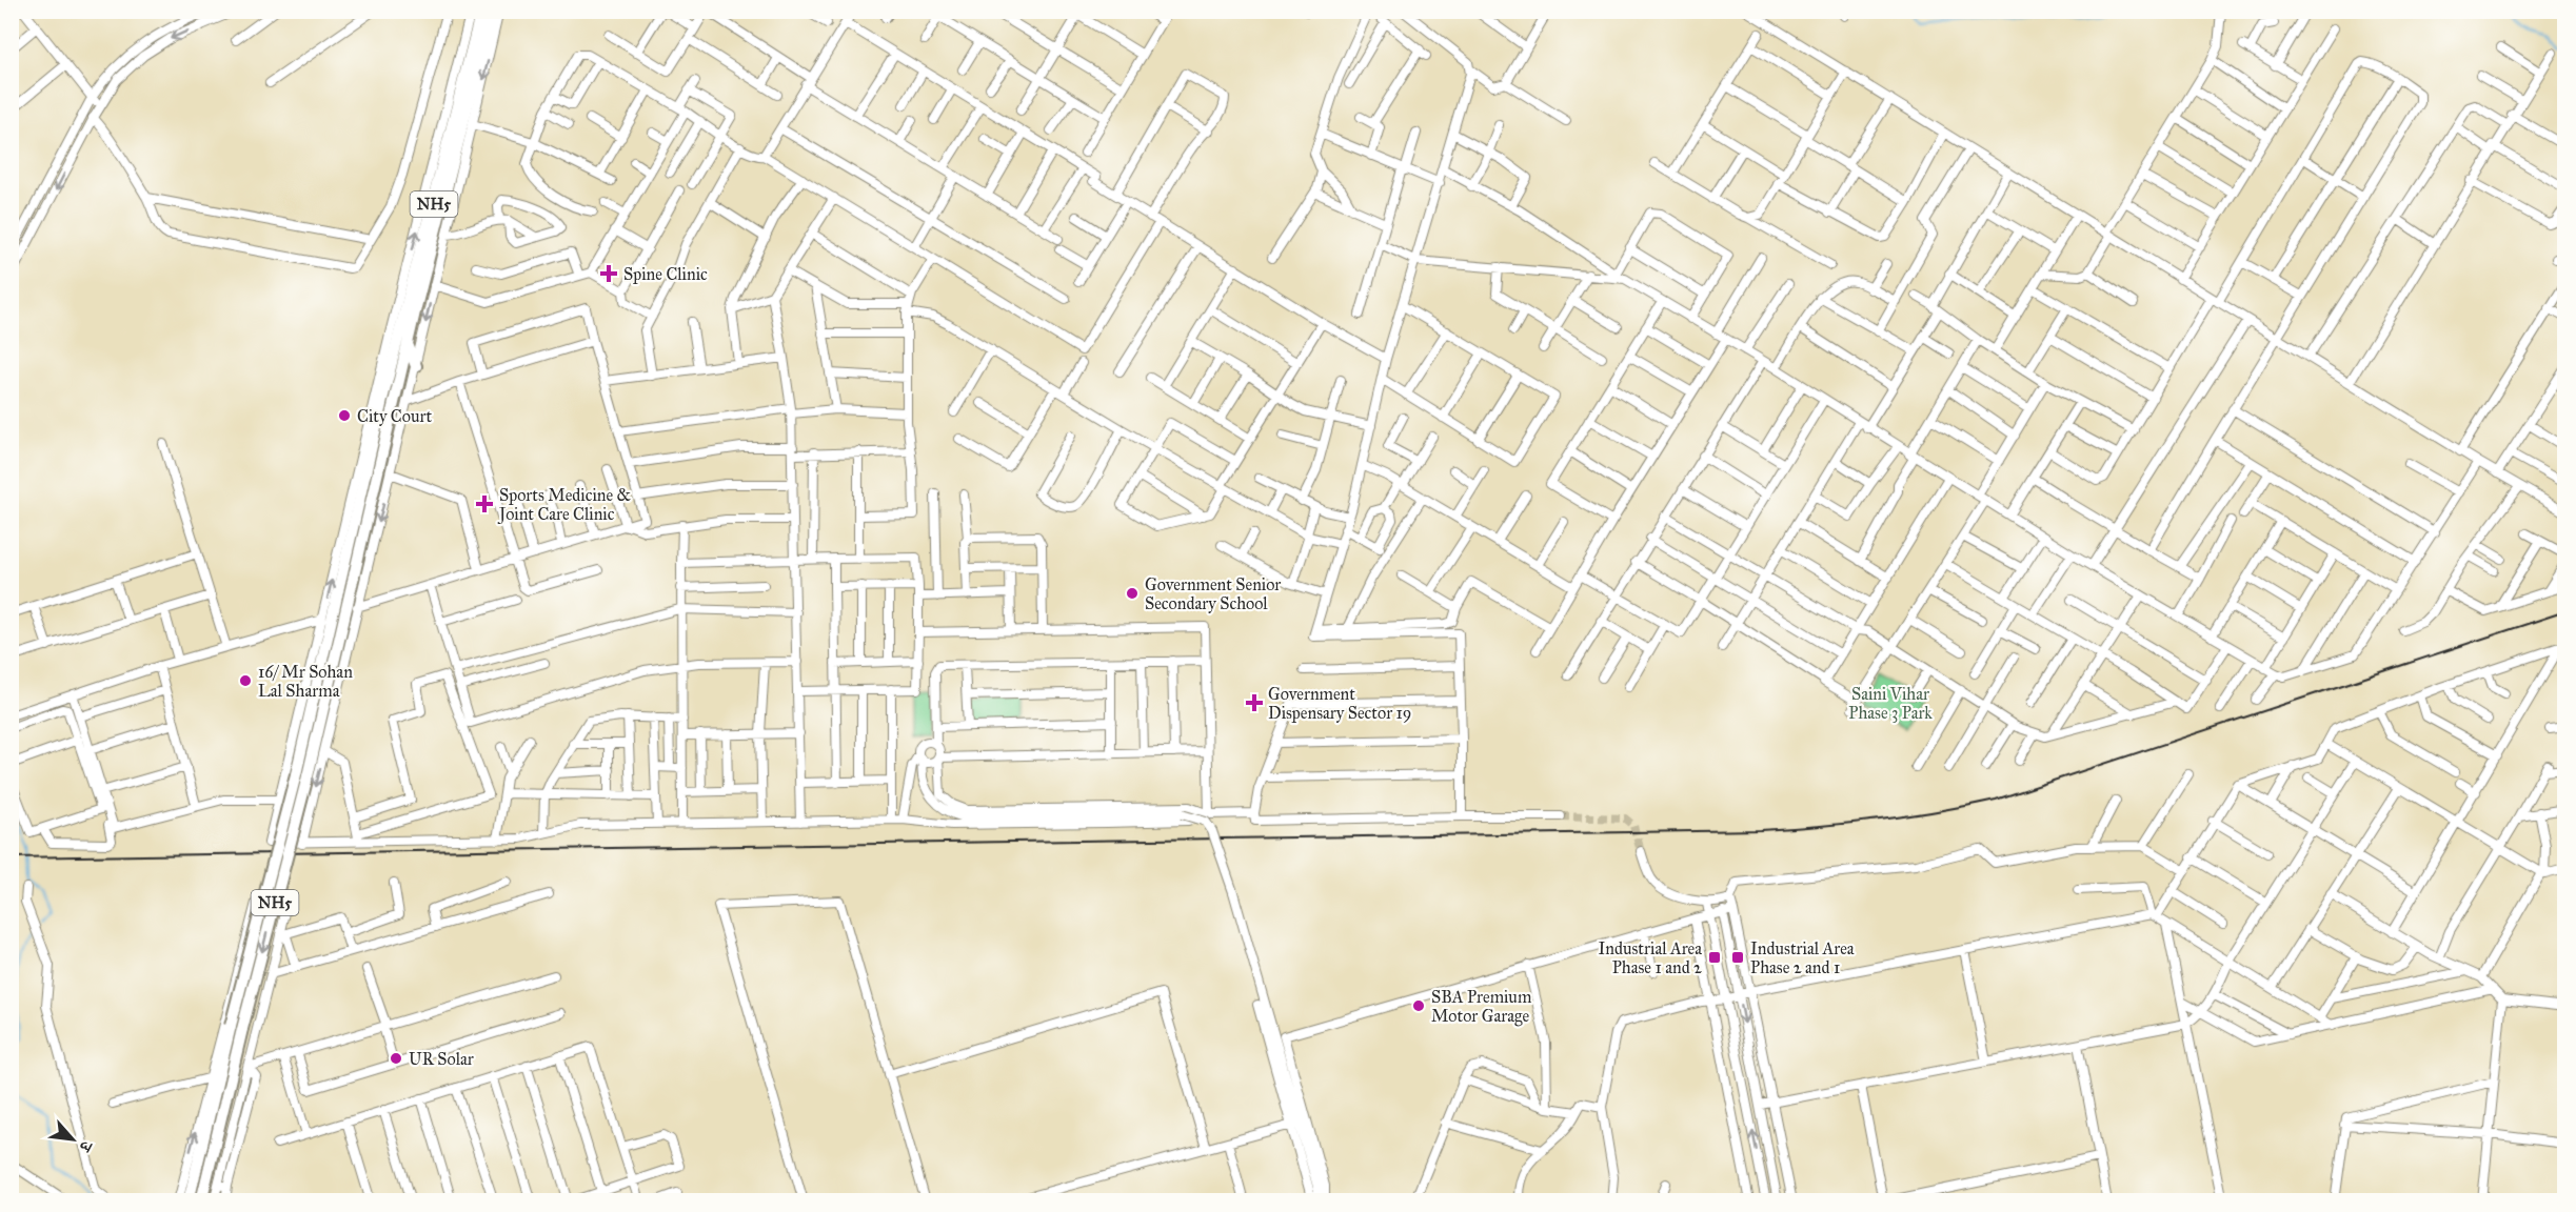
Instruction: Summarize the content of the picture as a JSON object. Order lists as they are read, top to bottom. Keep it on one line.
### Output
{"streets":{"highway":["NH5"]},"parks":["Saini Vihar Phase 3 Park"],"places":{"health":["Spine Clinic","Sports Medicine & Joint Care Clinic","Government Dispensary Sector 19"],"other":["City Court","Government Senior Secondary School","16/ Mr Sohan Lal Sharma","SBA Premium Motor Garage","UR Solar"],"transit":["Industrial Area Phase 1 and 2","Industrial Area Phase 2 and 1"]},"north":"bottom right"}
